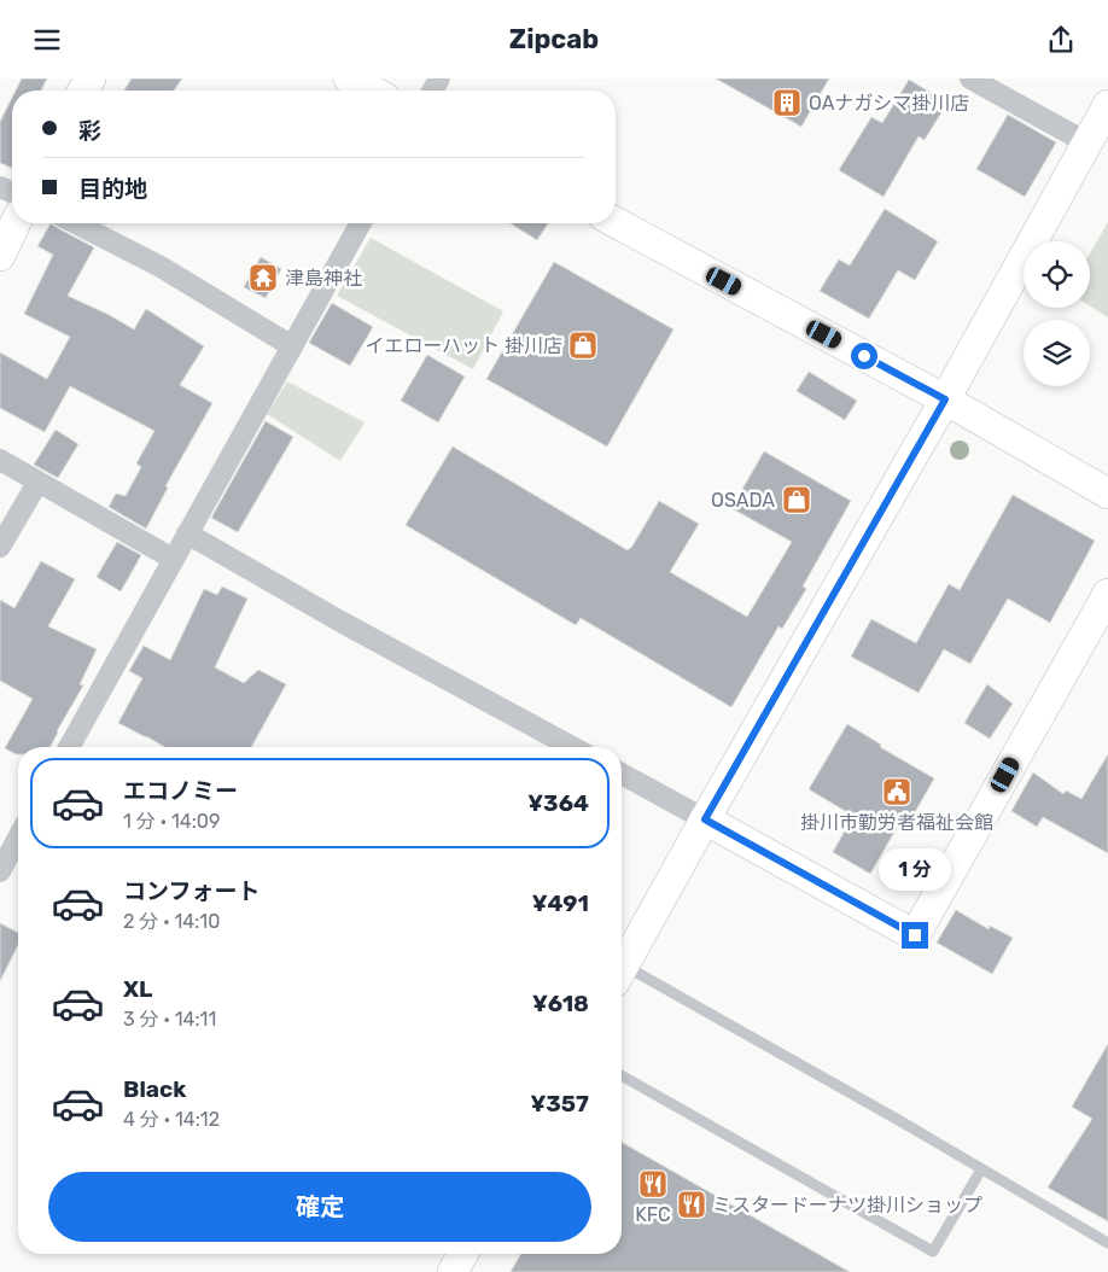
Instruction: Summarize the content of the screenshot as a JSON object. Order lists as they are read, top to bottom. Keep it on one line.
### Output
{"places":{"building":["OAナガシマ掛川店"],"temple":["津島神社"],"shop":["イエローハット 掛川店","OSADA"],"public building":["掛川市勤労者福祉会館"],"restaurant":["KFC","ミスタードーナツ掛川ショップ"]},"page":{"header":"Zipcab","banner":["彩","目的地"],"list":[{"name":"エコノミー","note":"1 分 · 14:09","value":"¥364"},{"name":"コンフォート","note":"2 分 · 14:10","value":"¥491"},{"name":"XL","note":"3 分 · 14:11","value":"¥618"},{"name":"Black","note":"4 分 · 14:12","value":"¥357"}],"bubble":"1 分","buttons":"確定"}}
